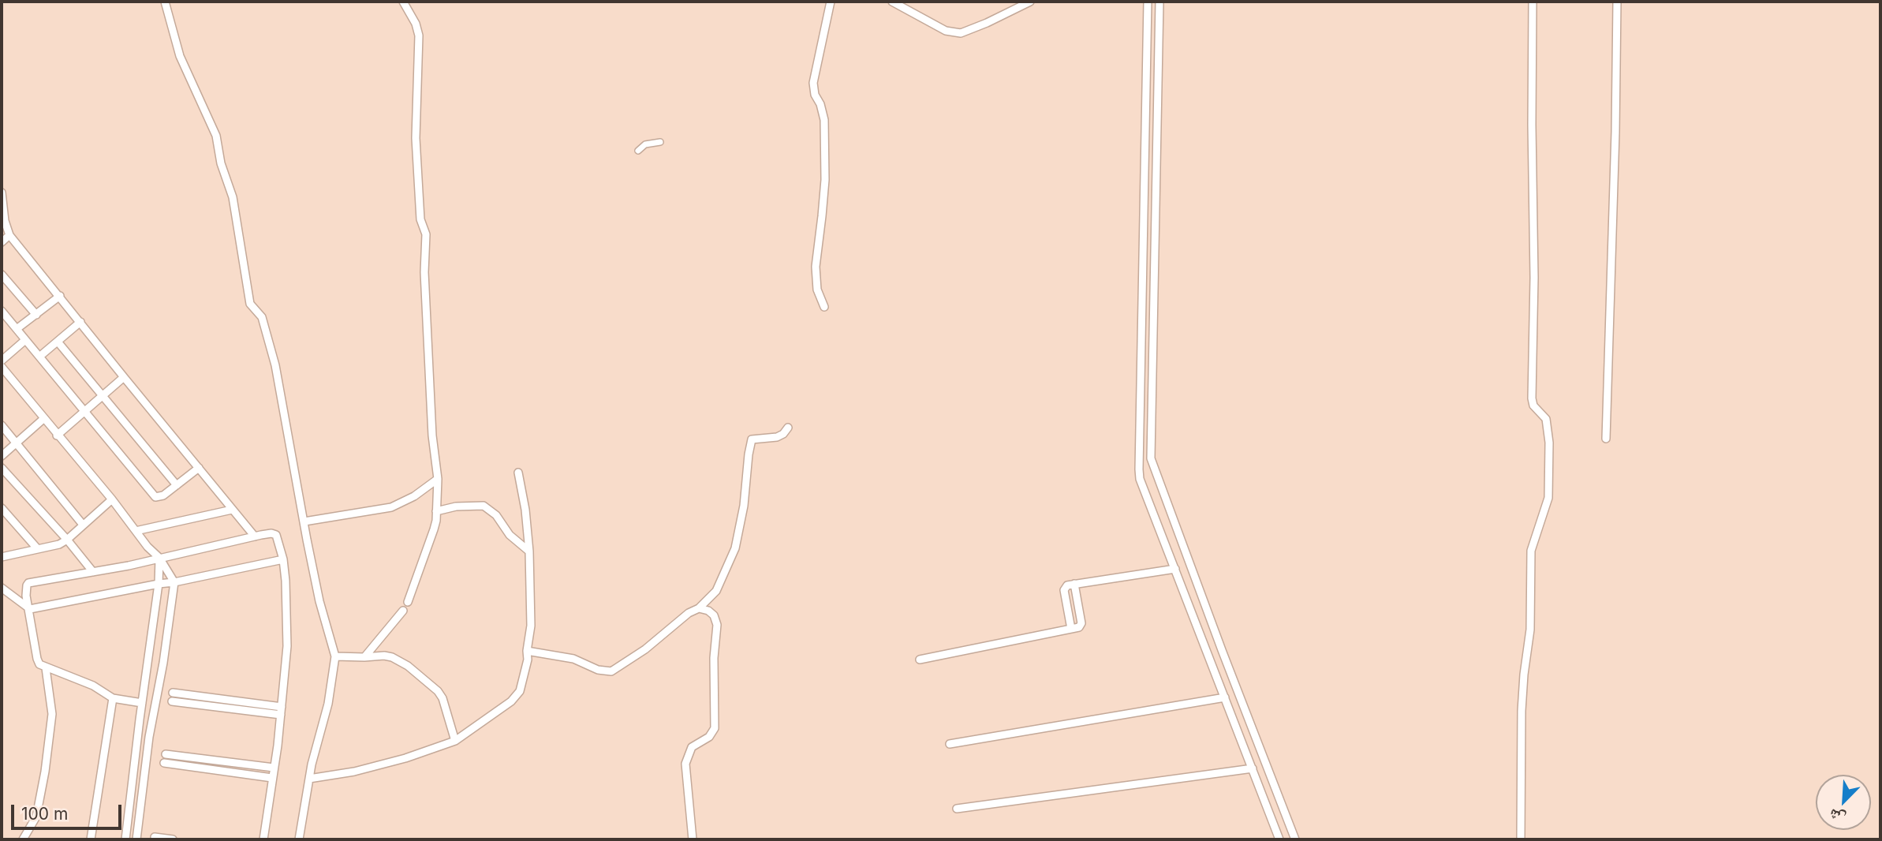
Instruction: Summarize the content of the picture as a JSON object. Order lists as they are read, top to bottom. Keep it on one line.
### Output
{"scale_bar":"100 m","north":"bottom left"}
